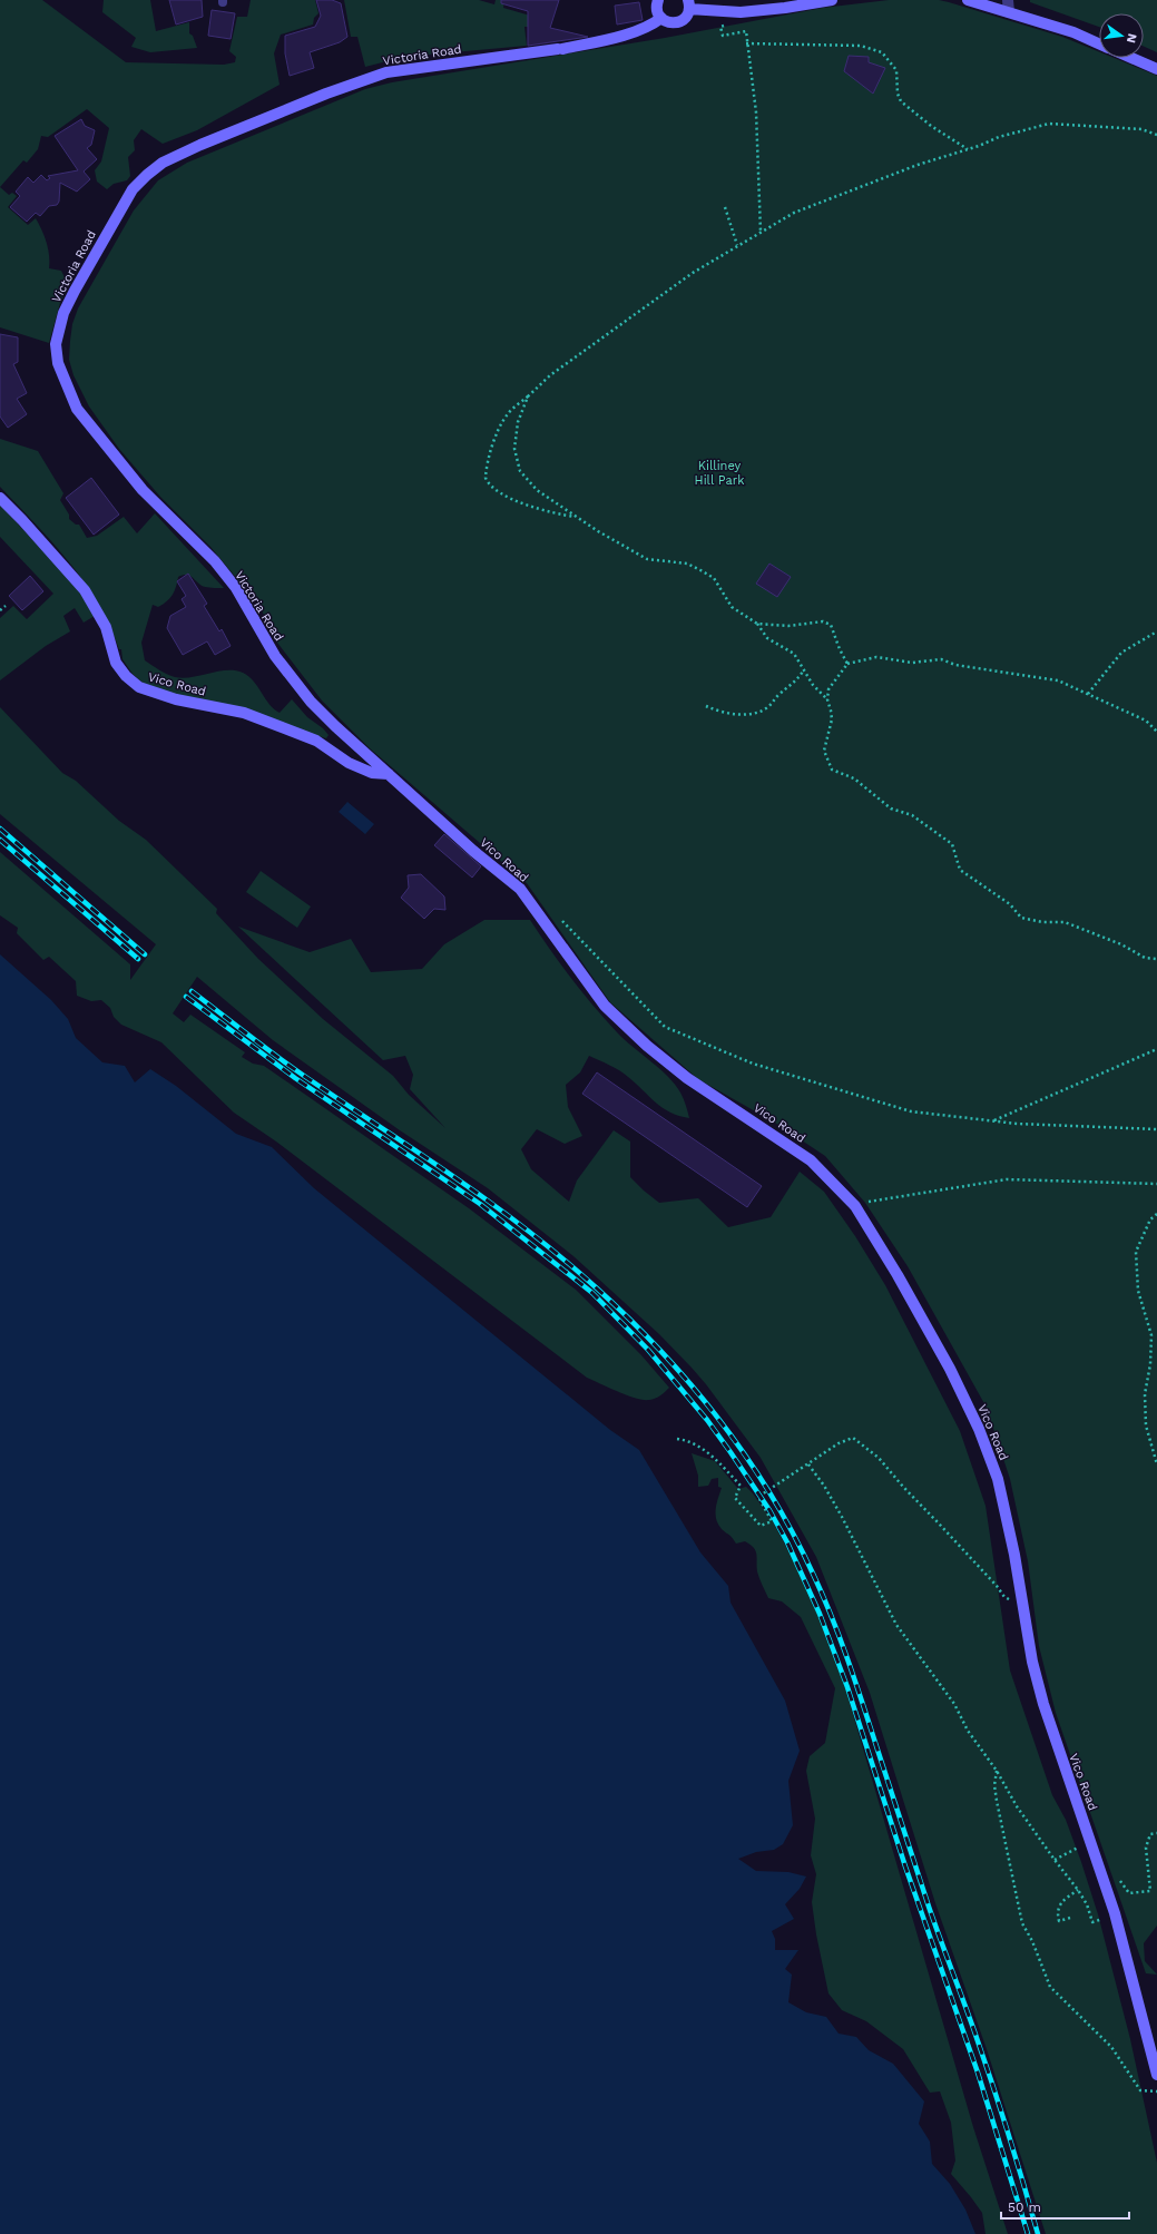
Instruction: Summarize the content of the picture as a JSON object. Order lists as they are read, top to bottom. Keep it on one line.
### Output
{"streets":{"main road":["Victoria Road","Vico Road"]},"crossings":[["Victoria Road","Vico Road"]],"parks":["Killiney Hill Park"],"scale_bar":"50 m","north":"right"}
